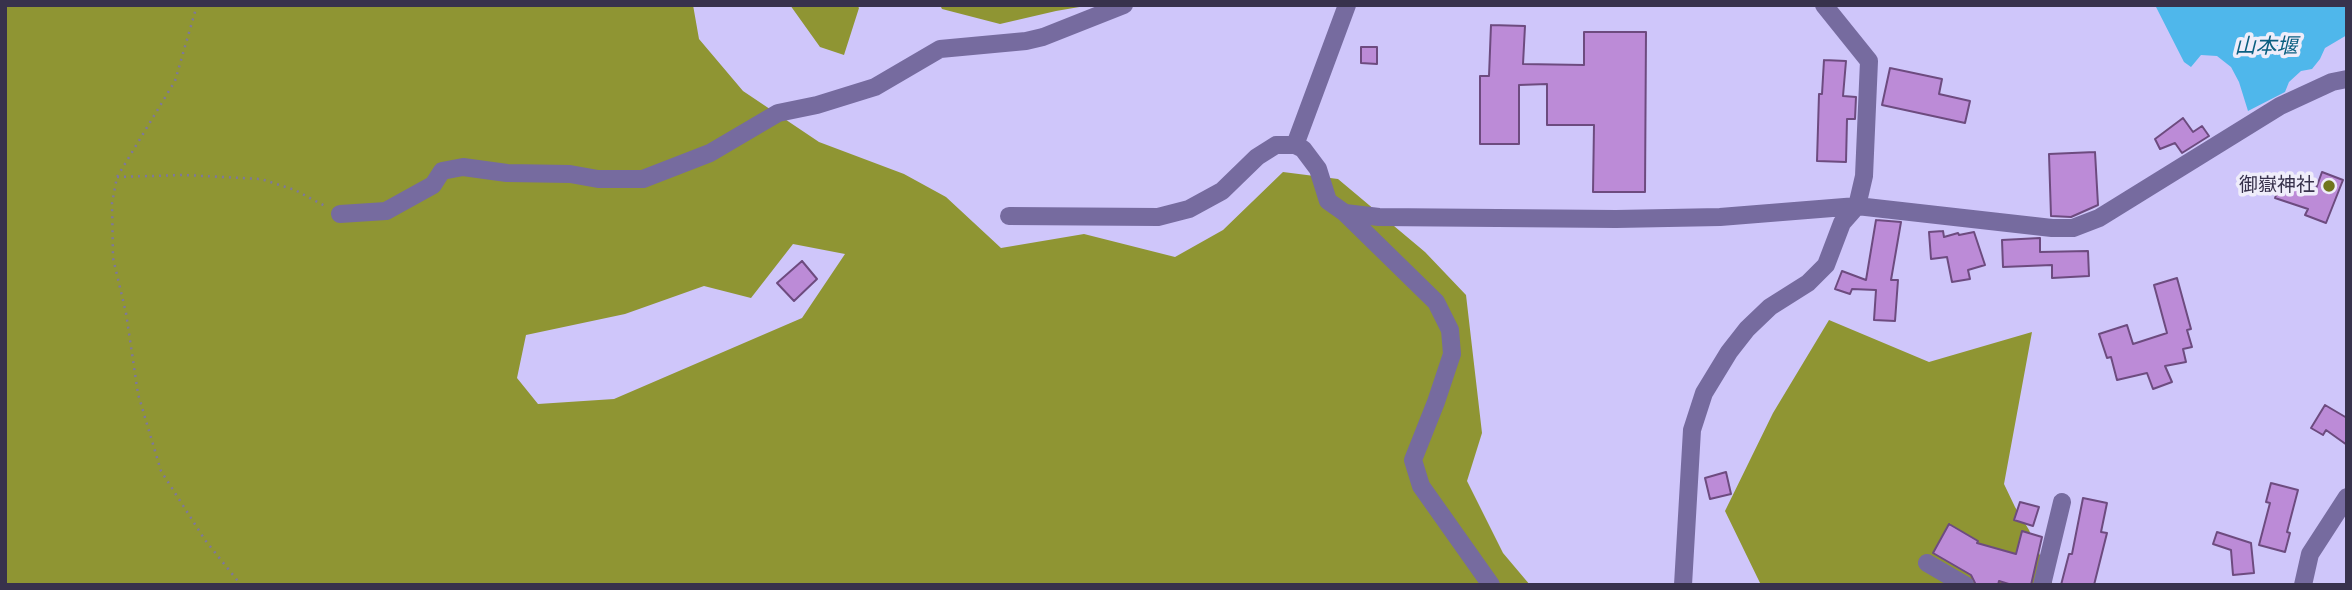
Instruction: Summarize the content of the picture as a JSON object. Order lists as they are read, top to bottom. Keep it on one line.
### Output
{"water":["山本堰"],"places":["御嶽神社"]}
